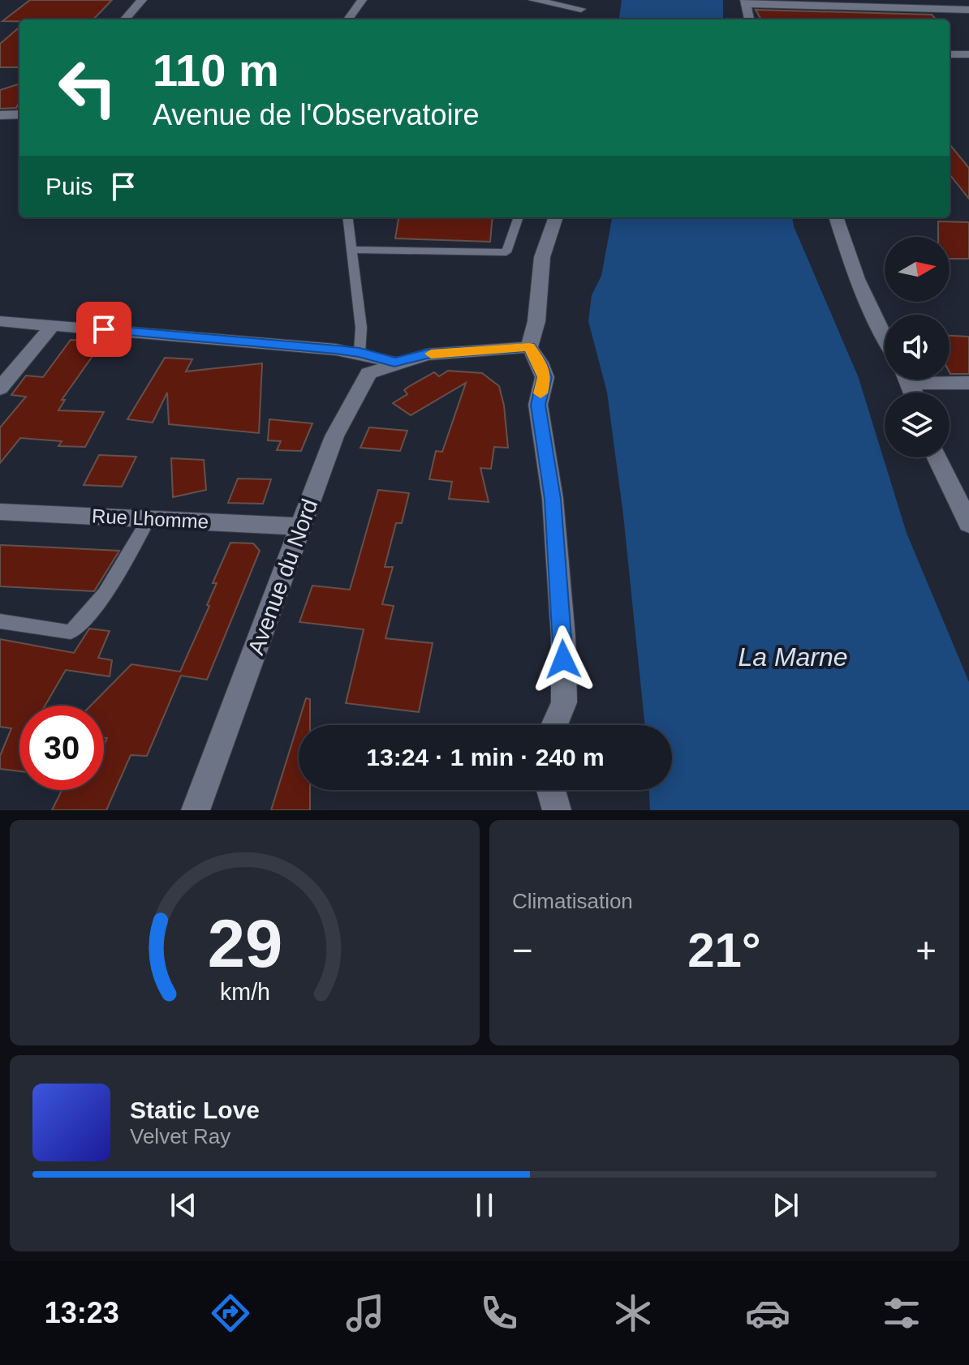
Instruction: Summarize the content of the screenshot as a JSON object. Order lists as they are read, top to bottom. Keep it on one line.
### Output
{"streets":{"street":["Rue Lhomme","Avenue du Nord"]},"crossings":[["Rue Lhomme","Avenue du Nord"]],"water":["La Marne"],"north":"right","page":{"turn":["110 m","Avenue de l'Observatoire"],"then":"Puis","limit":"30","trip":"13:24 · 1 min · 240 m","tile":"Climatisation","heat":["−","21°","+"],"song":["Static Love","Velvet Ray"],"tabs":"13:23","gauge":["29","km/h"]}}
